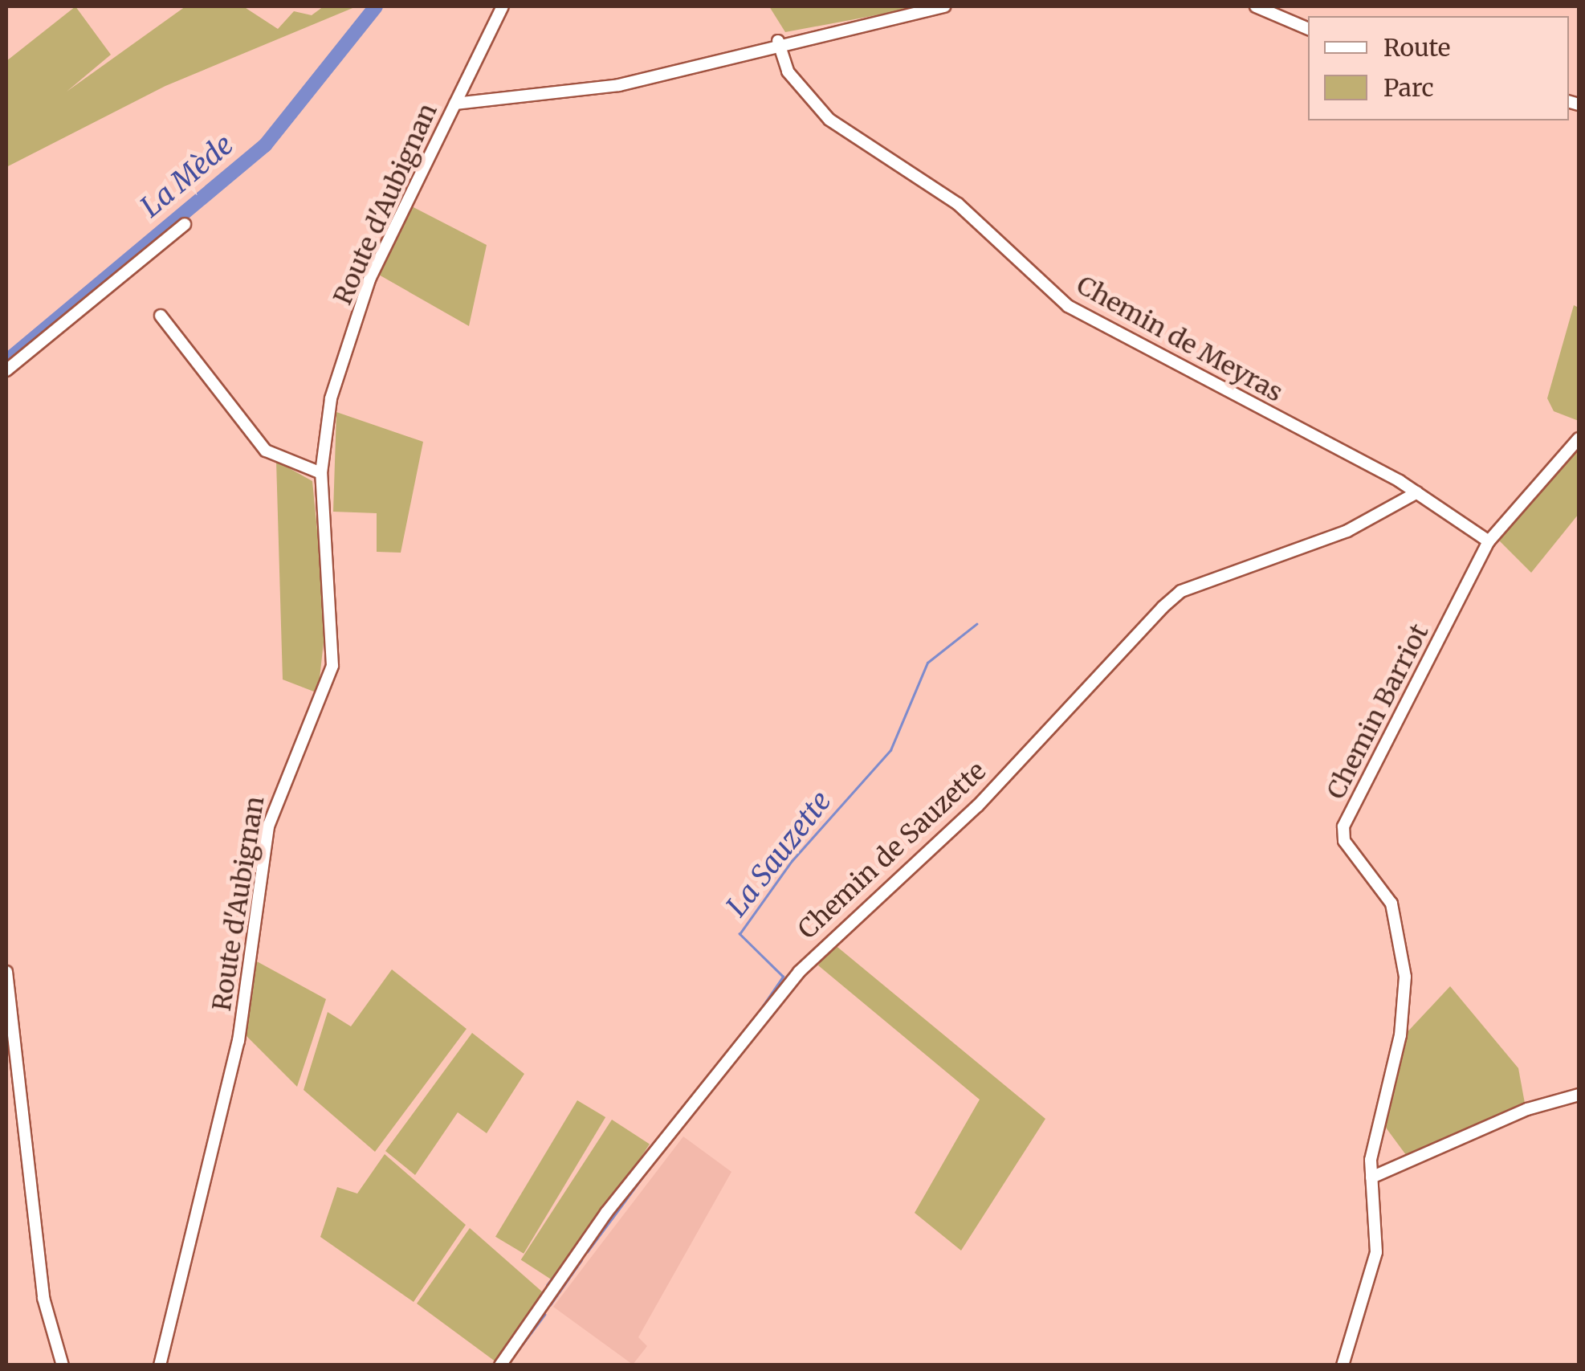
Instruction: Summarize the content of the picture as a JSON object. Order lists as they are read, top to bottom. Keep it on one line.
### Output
{"streets":{"street":["Route d'Aubignan","Chemin de Meyras","Chemin Barriot","Chemin de Sauzette"]},"crossings":[["Chemin de Meyras","Chemin Barriot"],["Chemin de Meyras","Chemin de Sauzette"]],"water":["La Mède","La Sauzette"],"legend":["Route","Parc"]}
